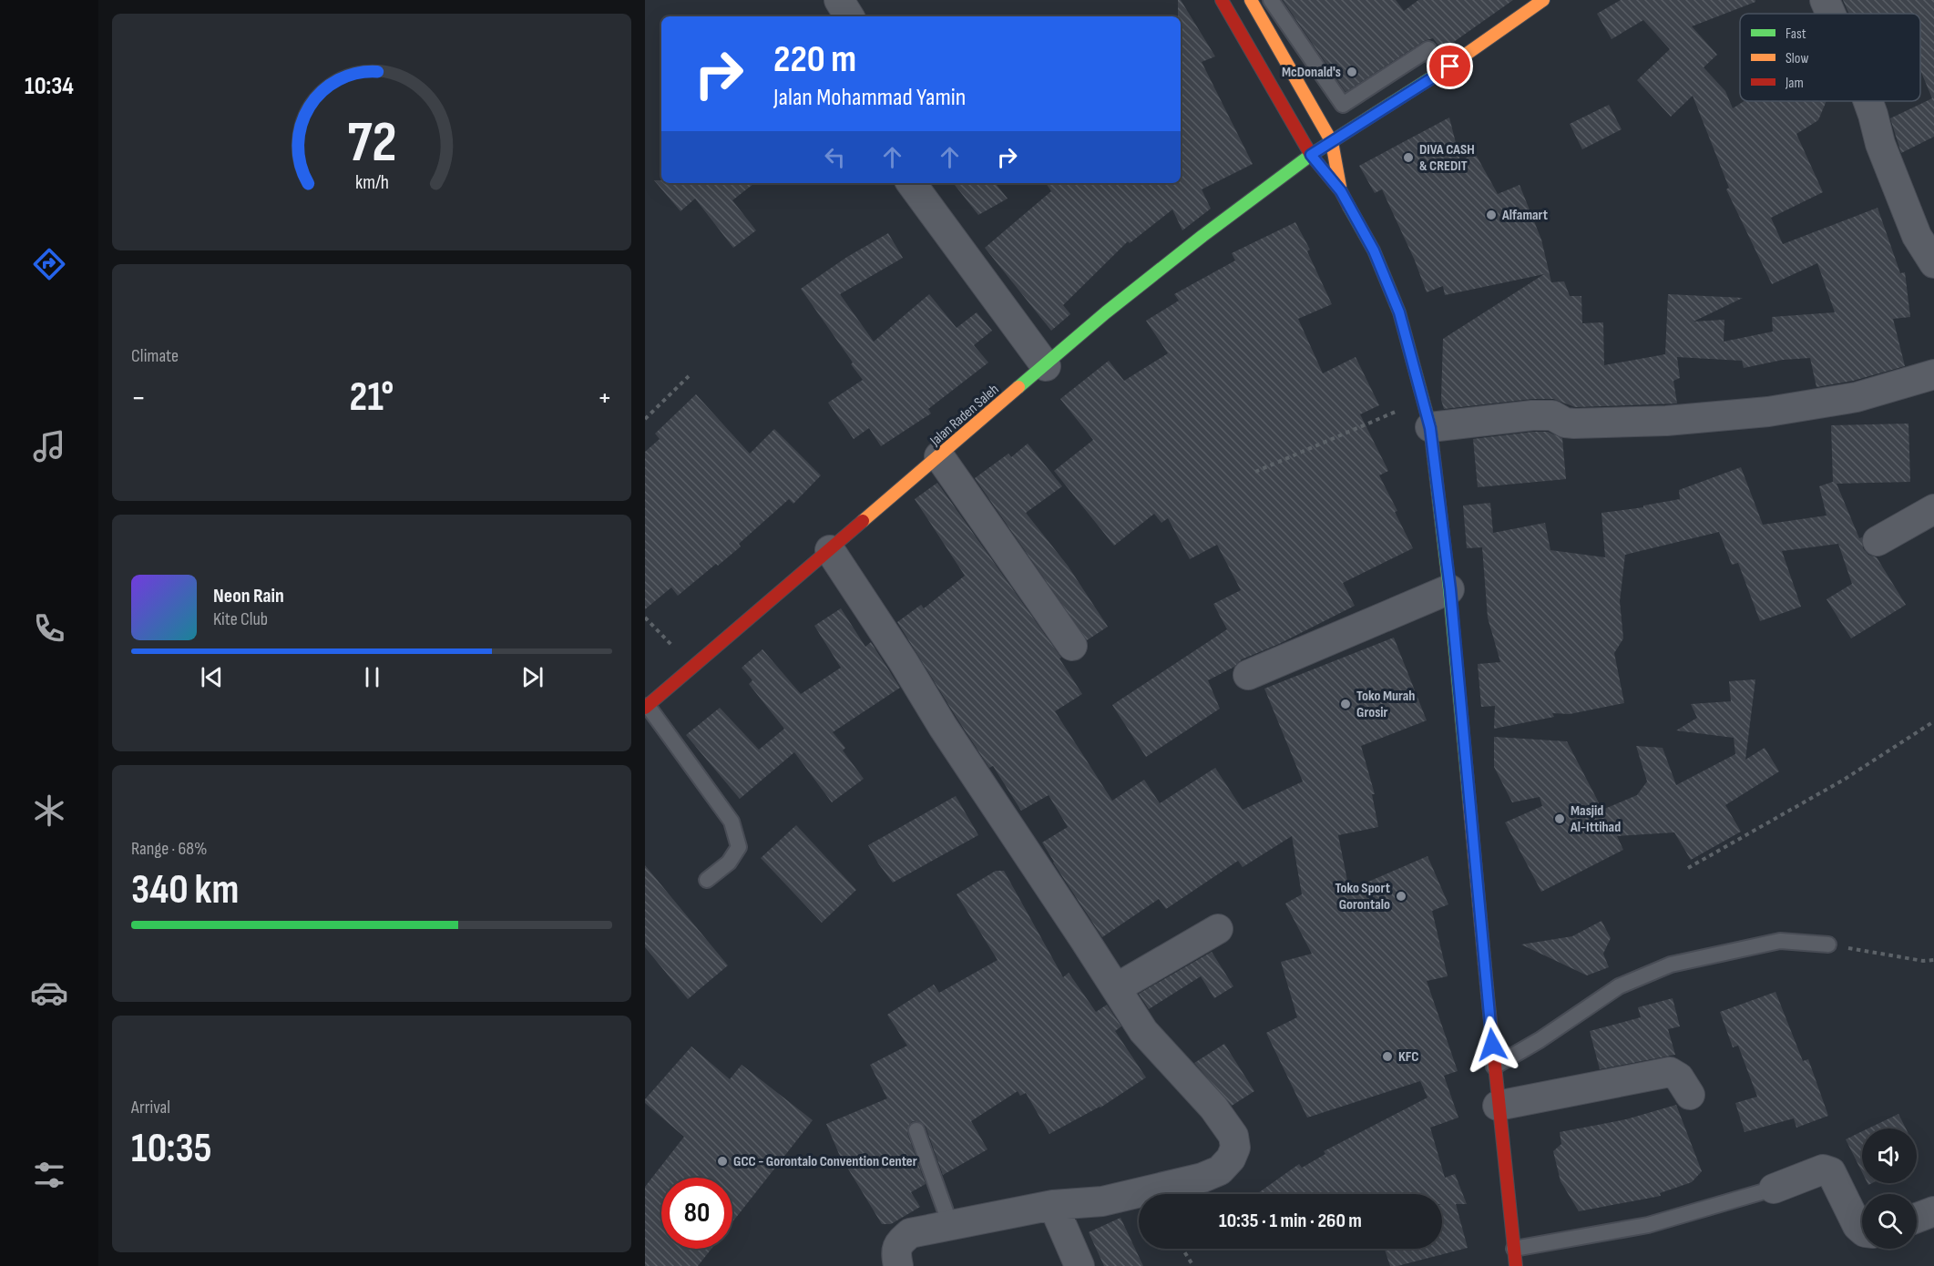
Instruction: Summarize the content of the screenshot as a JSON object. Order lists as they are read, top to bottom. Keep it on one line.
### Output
{"streets":{"main road":["Jalan Raden Saleh"]},"places":["McDonald's","DIVA CASH & CREDIT","Alfamart","Toko Murah Grosir","Masjid Al-Ittihad","Toko Sport Gorontalo","KFC","GCC - Gorontalo Convention Center"],"legend":["Fast","Slow","Jam"],"page":{"tabs":"10:34","turn":["220 m","Jalan Mohammad Yamin"],"tile":["Climate",["Range · 68%","340 km"],["Arrival","10:35"]],"heat":["−","21°","+"],"song":["Neon Rain","Kite Club"],"limit":"80","trip":"10:35 · 1 min · 260 m","gauge":["72","km/h"]}}
